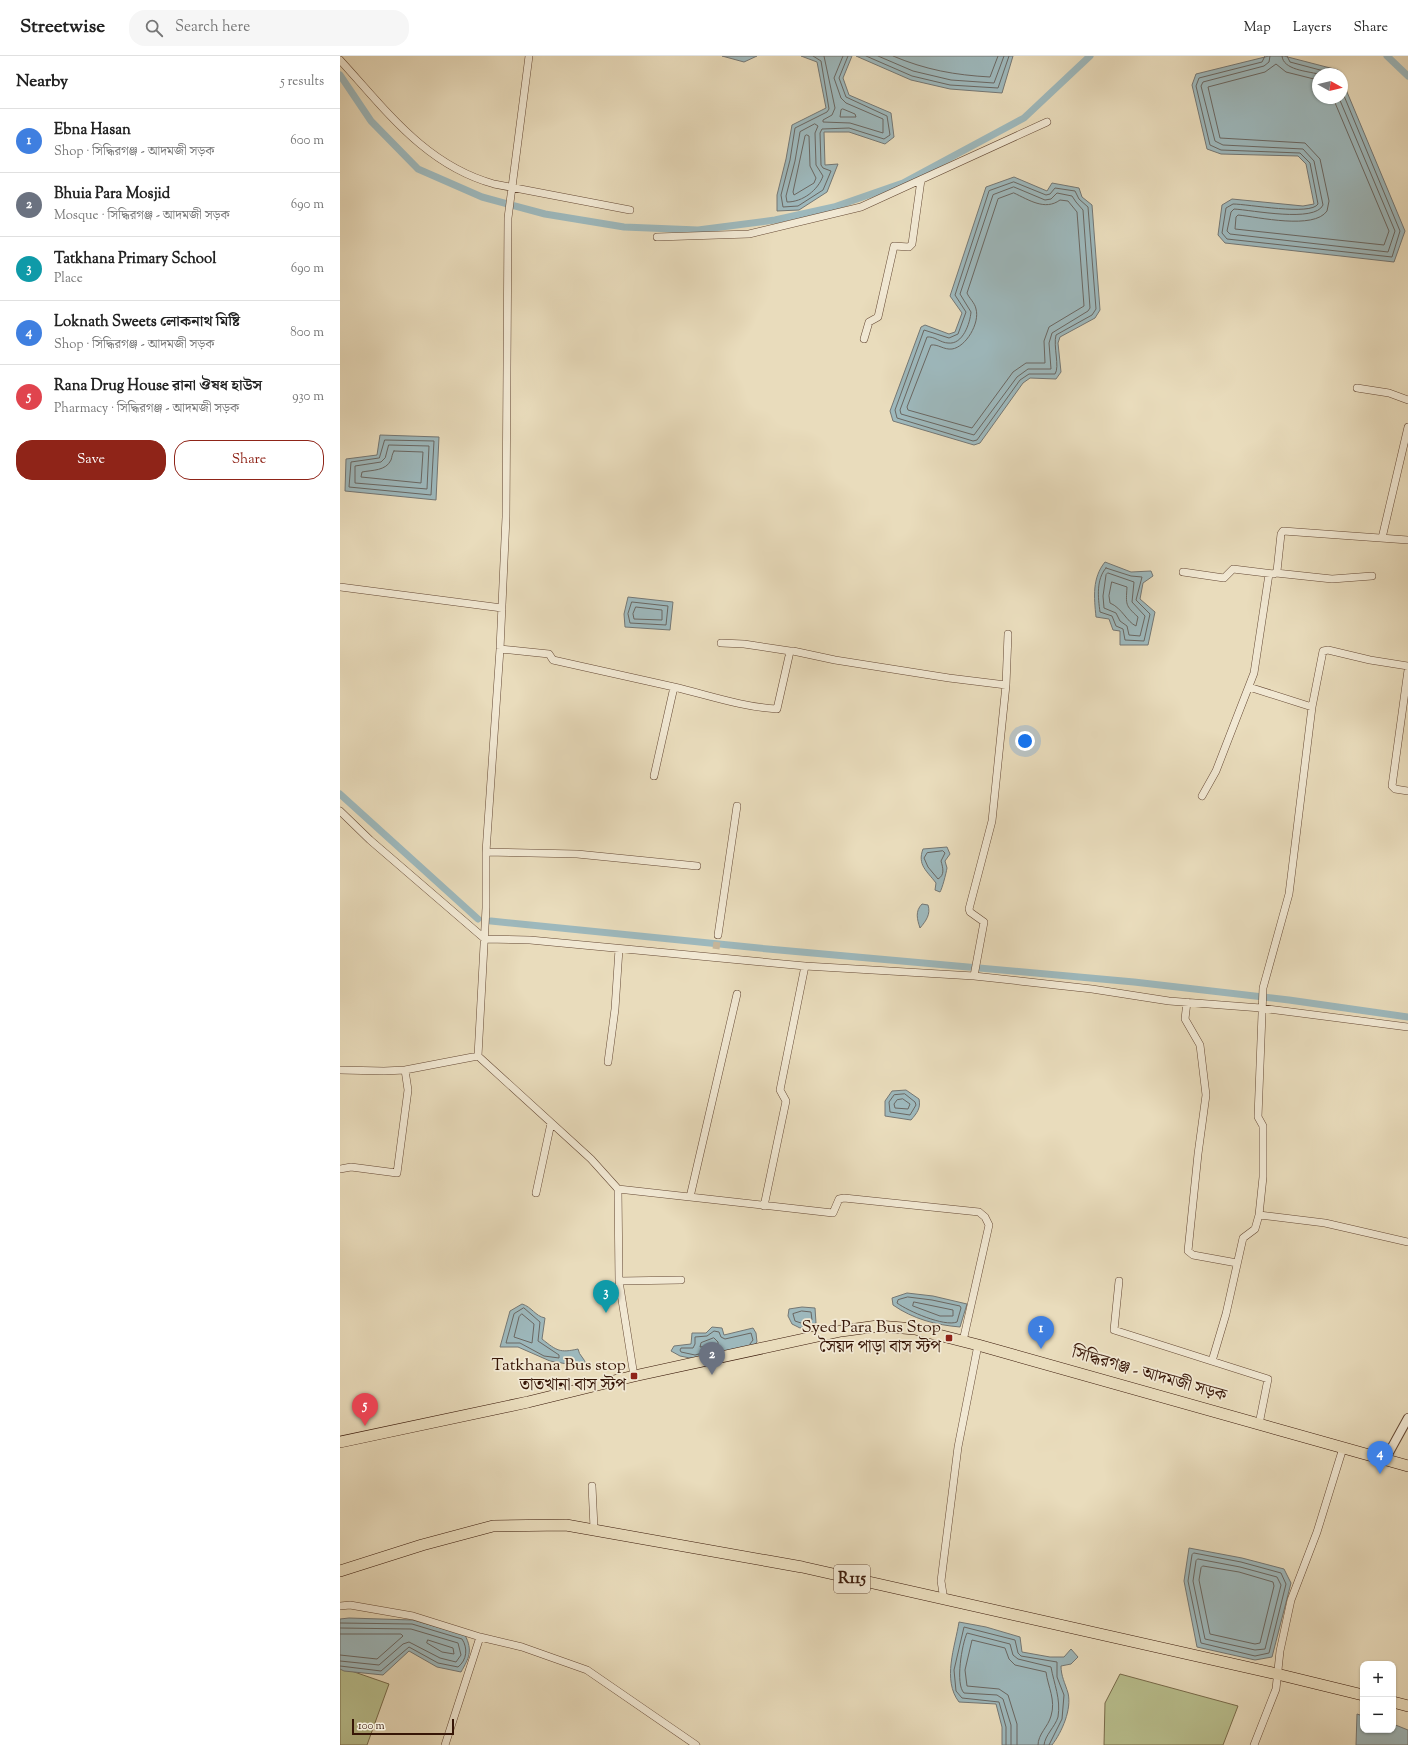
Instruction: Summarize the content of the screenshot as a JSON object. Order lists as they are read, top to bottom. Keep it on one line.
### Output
{"streets":{"main road":["সিদ্ধিরগঞ্জ - আদমজী সড়ক","R115"]},"places":{"transit":["Syed Para Bus Stop সৈয়দ পাড়া বাস স্টপ","Tatkhana Bus stop তাতখানা বাস স্টপ"]},"scale_bar":"100 m","north":"right","page":{"header":"Streetwise","search":"Search here","nav":["Map","Layers","Share"],"heading":["Nearby","5 results"],"list":[{"mark":"1","name":"Ebna Hasan","note":"Shop · সিদ্ধিরগঞ্জ - আদমজী সড়ক","value":"600 m"},{"mark":"2","name":"Bhuia Para Mosjid","note":"Mosque · সিদ্ধিরগঞ্জ - আদমজী সড়ক","value":"690 m"},{"mark":"3","name":"Tatkhana Primary School","note":"Place","value":"690 m"},{"mark":"4","name":"Loknath Sweets লোকনাথ মিষ্টি","note":"Shop · সিদ্ধিরগঞ্জ - আদমজী সড়ক","value":"800 m"},{"mark":"5","name":"Rana Drug House রানা ঔষধ হাউস","note":"Pharmacy · সিদ্ধিরগঞ্জ - আদমজী সড়ক","value":"930 m"}],"buttons":["Save","Share"],"pins":["3","1","2","5","4"],"map_buttons":["+","−"],"scale":"100 m"}}
